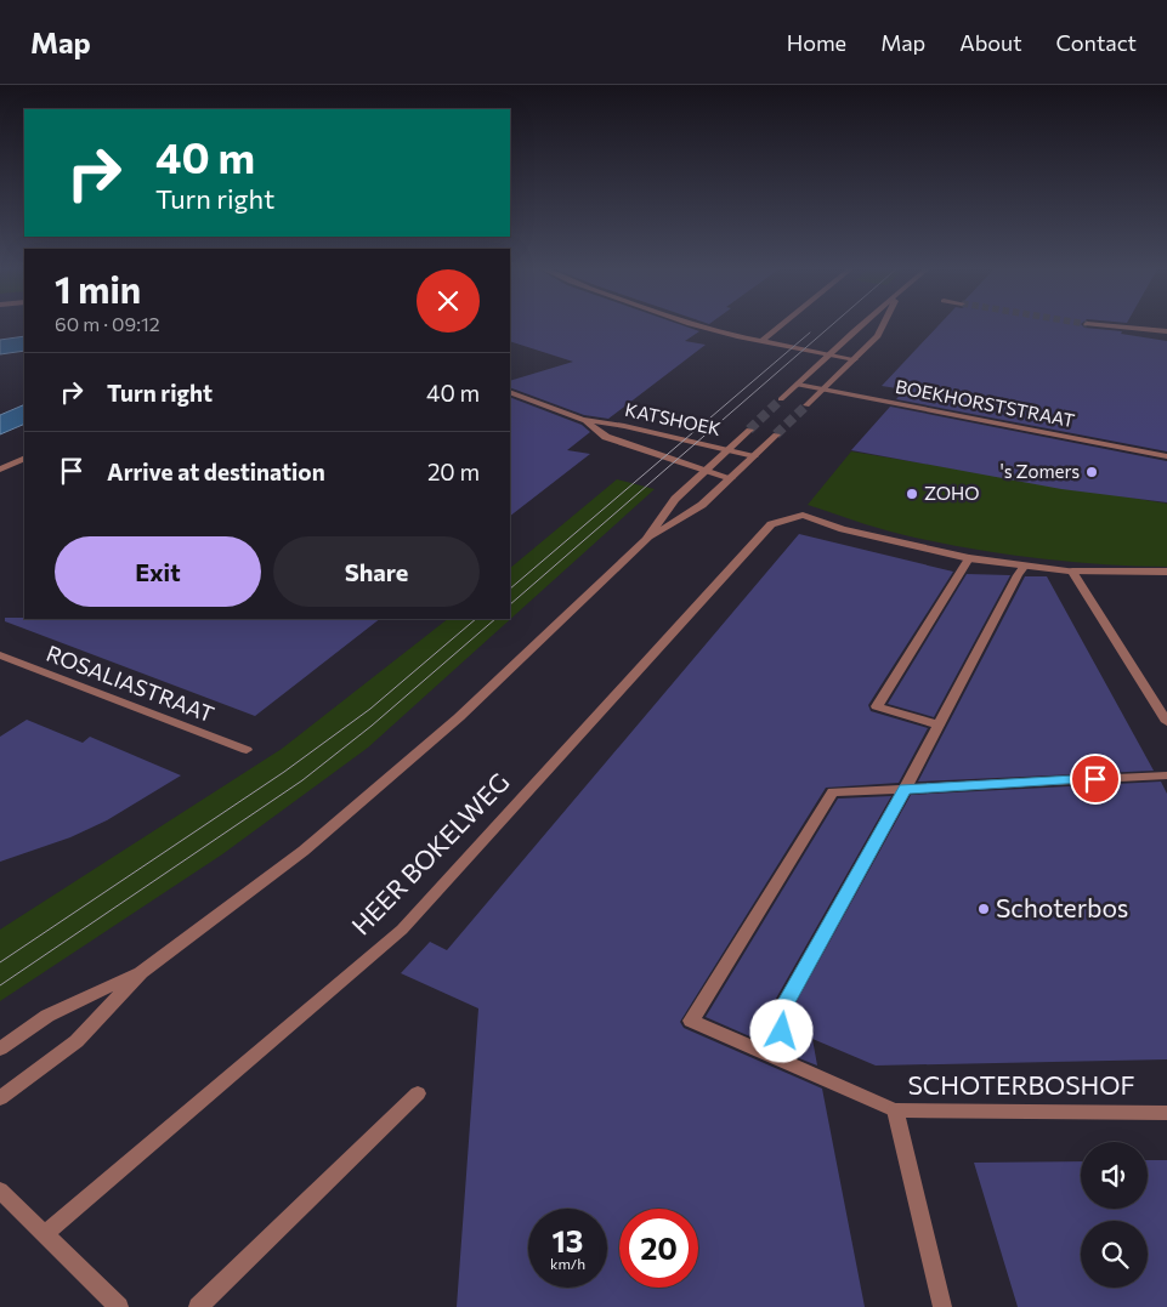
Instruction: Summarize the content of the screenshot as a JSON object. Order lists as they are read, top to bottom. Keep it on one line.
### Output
{"streets":{"street":["BOEKHORSTSTRAAT","KATSHOEK","ROSALIASTRAAT","HEER BOKELWEG","SCHOTERBOSHOF"]},"places":["'s Zomers","ZOHO","Schoterbos"],"page":{"header":"Map","nav":["Home","Map","About","Contact"],"turn":["40 m","Turn right"],"heading":["1 min","60 m · 09:12"],"list":[{"name":"Turn right","value":"40 m"},{"name":"Arrive at destination","value":"20 m"}],"buttons":["Exit","Share"],"speed":"13 km/h","limit":"20"}}
